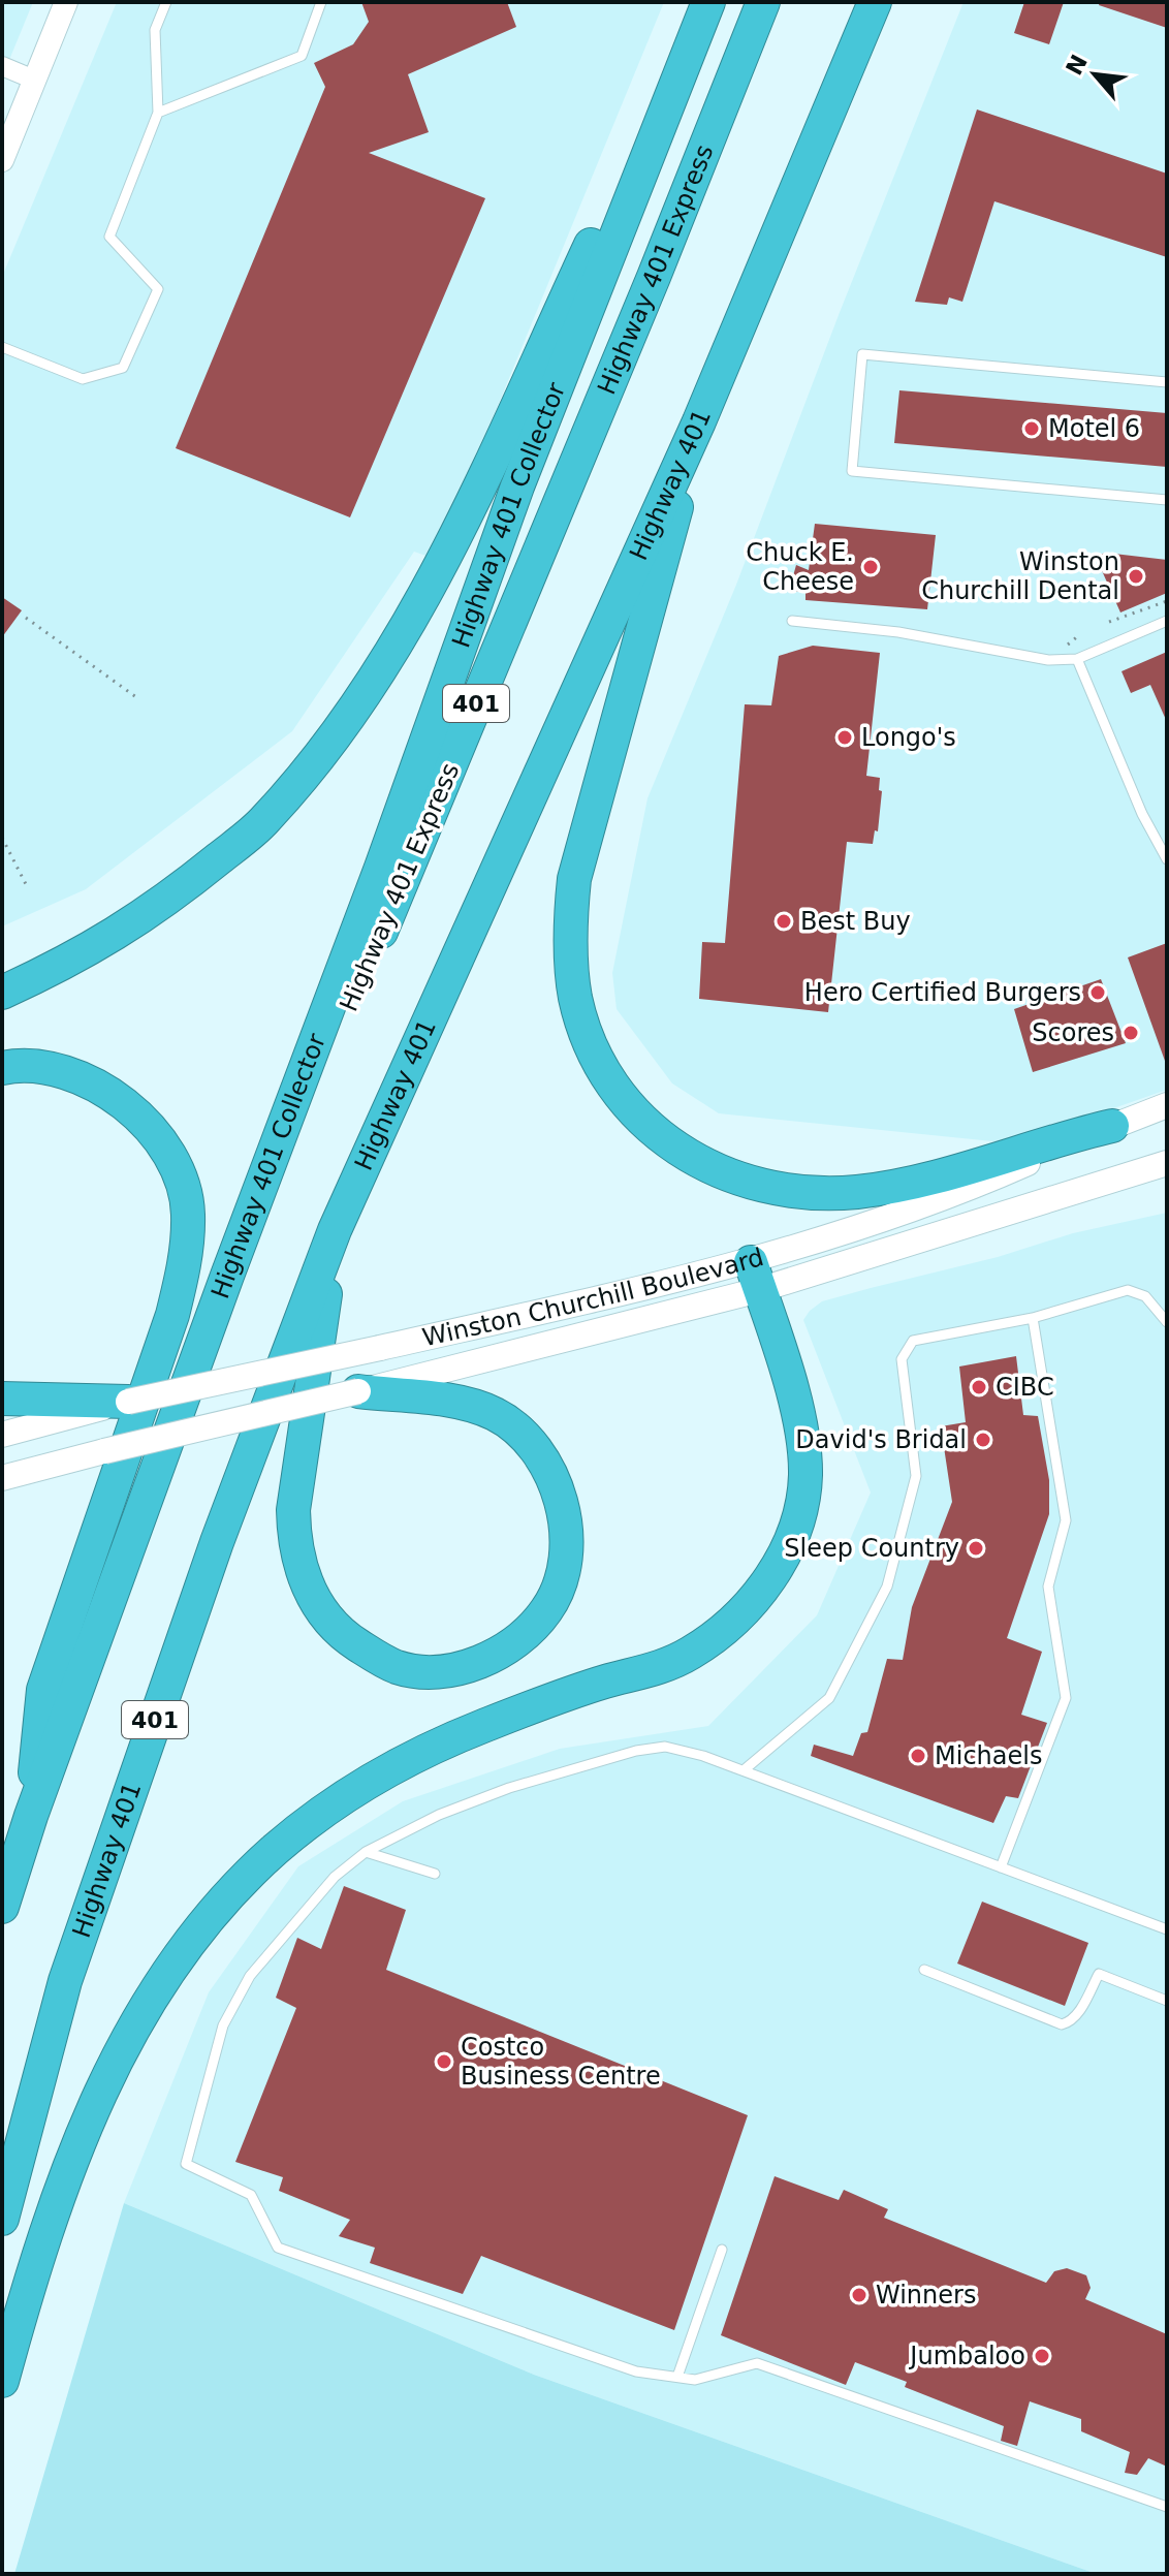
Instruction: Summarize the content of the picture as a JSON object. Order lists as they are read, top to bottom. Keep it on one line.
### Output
{"streets":{"highway":["Highway 401 Express","Highway 401","Highway 401 Collector","401"],"main road":["Winston Churchill Boulevard"]},"crossings":[["Highway 401 Express","Highway 401 Collector"],["Highway 401 Express","401"],["Highway 401 Collector","401"]],"places":["Motel 6","Chuck E. Cheese","Winston Churchill Dental","Longo's","Best Buy","Hero Certified Burgers","Scores","CIBC","David's Bridal","Sleep Country","Michaels","Costco Business Centre","Winners","Jumbaloo"],"north":"top left"}
